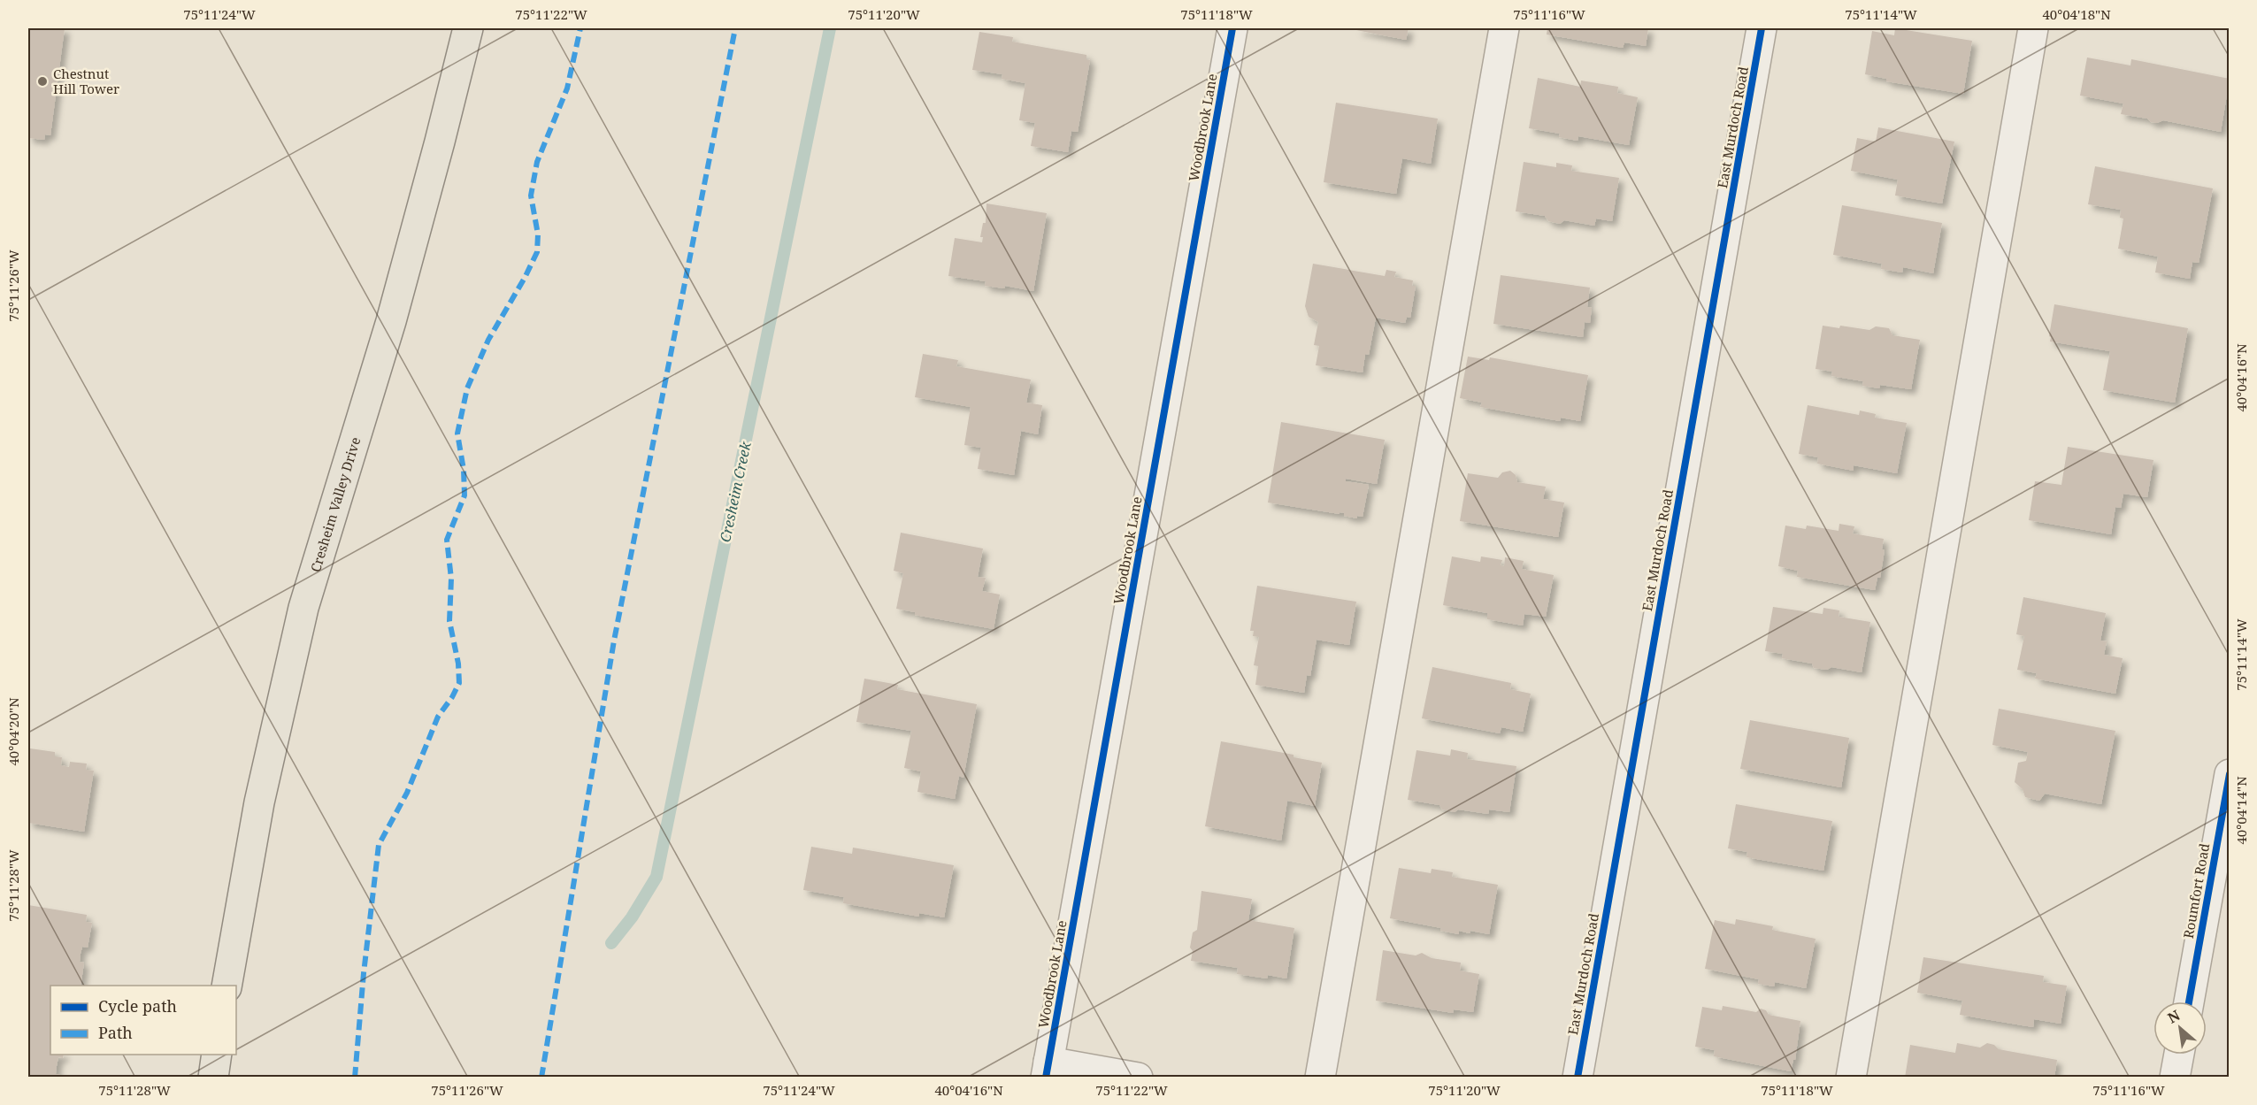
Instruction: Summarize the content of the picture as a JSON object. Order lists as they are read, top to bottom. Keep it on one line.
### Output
{"streets":{"main road":["Cresheim Valley Drive"],"street":["Woodbrook Lane","East Murdoch Road","Roumfort Road"]},"water":["Cresheim Creek"],"places":["Chestnut Hill Tower"],"legend":["Cycle path","Path"],"north":"top left","coordinates":["75°11'24\"W","75°11'22\"W","75°11'20\"W","75°11'18\"W","75°11'16\"W","75°11'14\"W","40°04'18\"N","75°11'26\"W","40°04'16\"N","40°04'20\"N","40°04'14\"N","75°11'28\"W"]}
